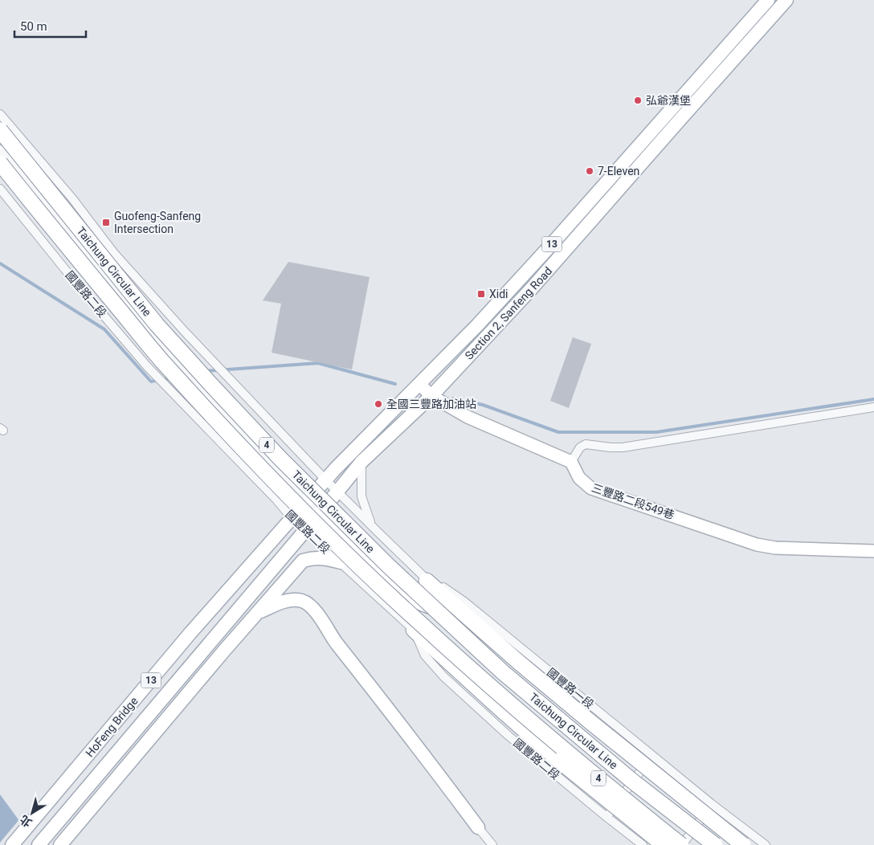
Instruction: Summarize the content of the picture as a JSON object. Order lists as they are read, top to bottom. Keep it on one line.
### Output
{"streets":{"highway":["Taichung Circular Line","4"],"main road":["13","Section 2, Sanfeng Road","HoFeng Bridge"],"street":["國豐路二段","三豐路二段549巷","國豐路一段"]},"crossings":[["國豐路二段","Section 2, Sanfeng Road"],["國豐路二段","HoFeng Bridge"],["Section 2, Sanfeng Road","HoFeng Bridge"]],"places":{"other":["弘爺漢堡","7-Eleven","全國三豐路加油站"],"transit":["Guofeng-Sanfeng Intersection","Xidi"]},"scale_bar":"50 m","north":"bottom left"}
